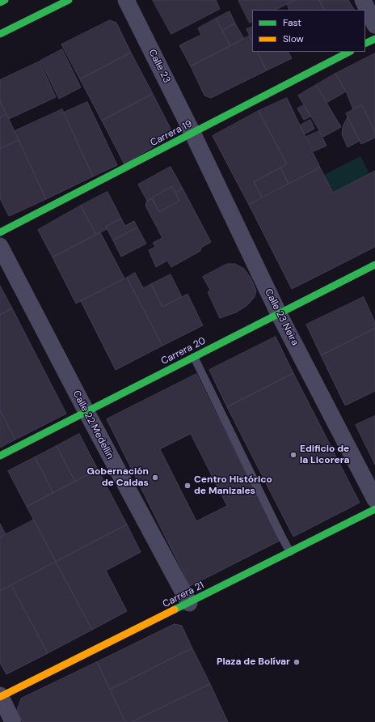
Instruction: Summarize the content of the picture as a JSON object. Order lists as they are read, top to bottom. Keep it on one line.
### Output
{"streets":{"main road":["Carrera 19","Carrera 20","Carrera 21"],"street":["Calle 23","Calle 23 Neira","Calle 22 Medellín"]},"crossings":[["Calle 23","Carrera 19"],["Calle 23","Calle 23 Neira"],["Carrera 19","Calle 23 Neira"],["Calle 23 Neira","Carrera 20"],["Carrera 20","Calle 22 Medellín"],["Calle 22 Medellín","Carrera 21"]],"places":["Edificio de la Licorera","Gobernación de Caldas","Centro Histórico de Manizales","Plaza de Bolívar"],"legend":["Fast","Slow"]}
